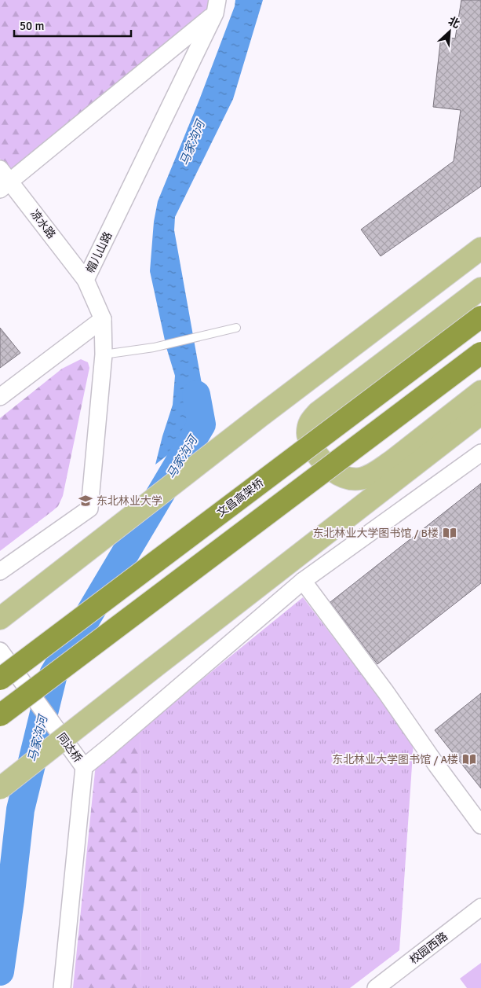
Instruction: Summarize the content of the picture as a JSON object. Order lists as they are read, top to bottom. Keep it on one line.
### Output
{"streets":{"highway":["文昌高架桥"],"street":["凉水路","帽儿山路","同达桥","校园西路"]},"crossings":[["凉水路","帽儿山路"]],"water":["马家沟河"],"places":{"school or university":["东北林业大学"],"library":["东北林业大学图书馆 / B楼","东北林业大学图书馆 / A楼"]},"scale_bar":"50 m","north":"top right"}
